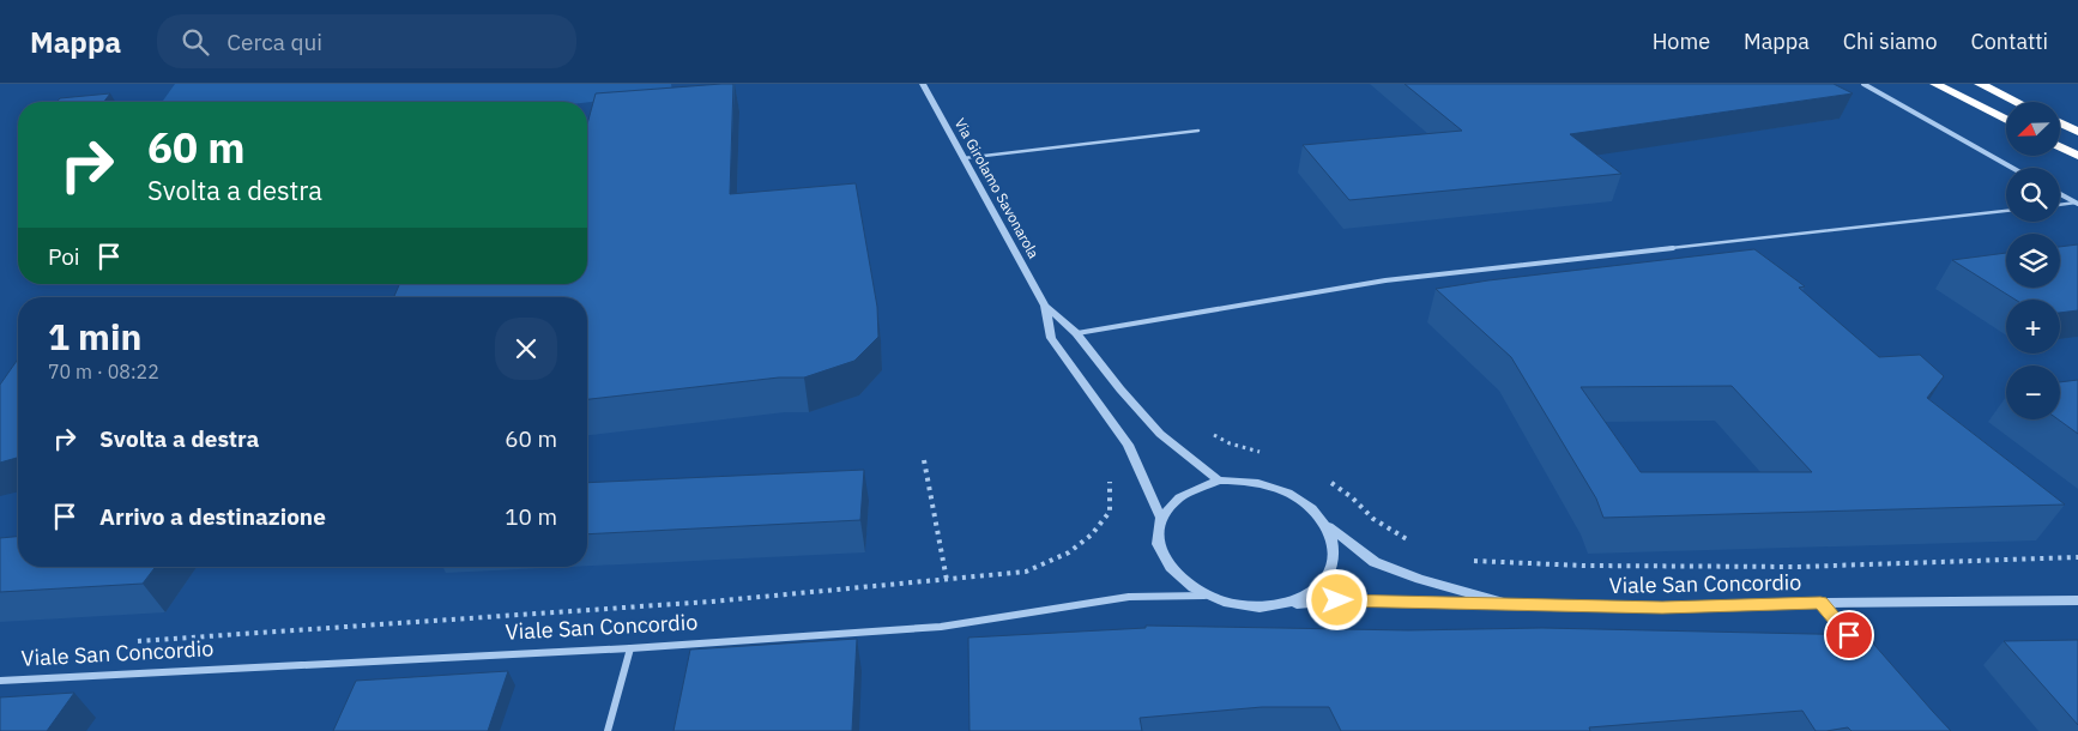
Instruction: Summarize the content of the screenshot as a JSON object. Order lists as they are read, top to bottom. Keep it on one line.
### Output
{"streets":{"street":["Via Girolamo Savonarola","Viale San Concordio"]},"crossings":[["Via Girolamo Savonarola","Viale San Concordio"]],"north":"bottom left","page":{"header":"Mappa","search":"Cerca qui","nav":["Home","Mappa","Chi siamo","Contatti"],"map_buttons":["+","−"],"turn":["60 m","Svolta a destra"],"then":"Poi","heading":["1 min","70 m · 08:22"],"list":[{"name":"Svolta a destra","value":"60 m"},{"name":"Arrivo a destinazione","value":"10 m"}]}}
